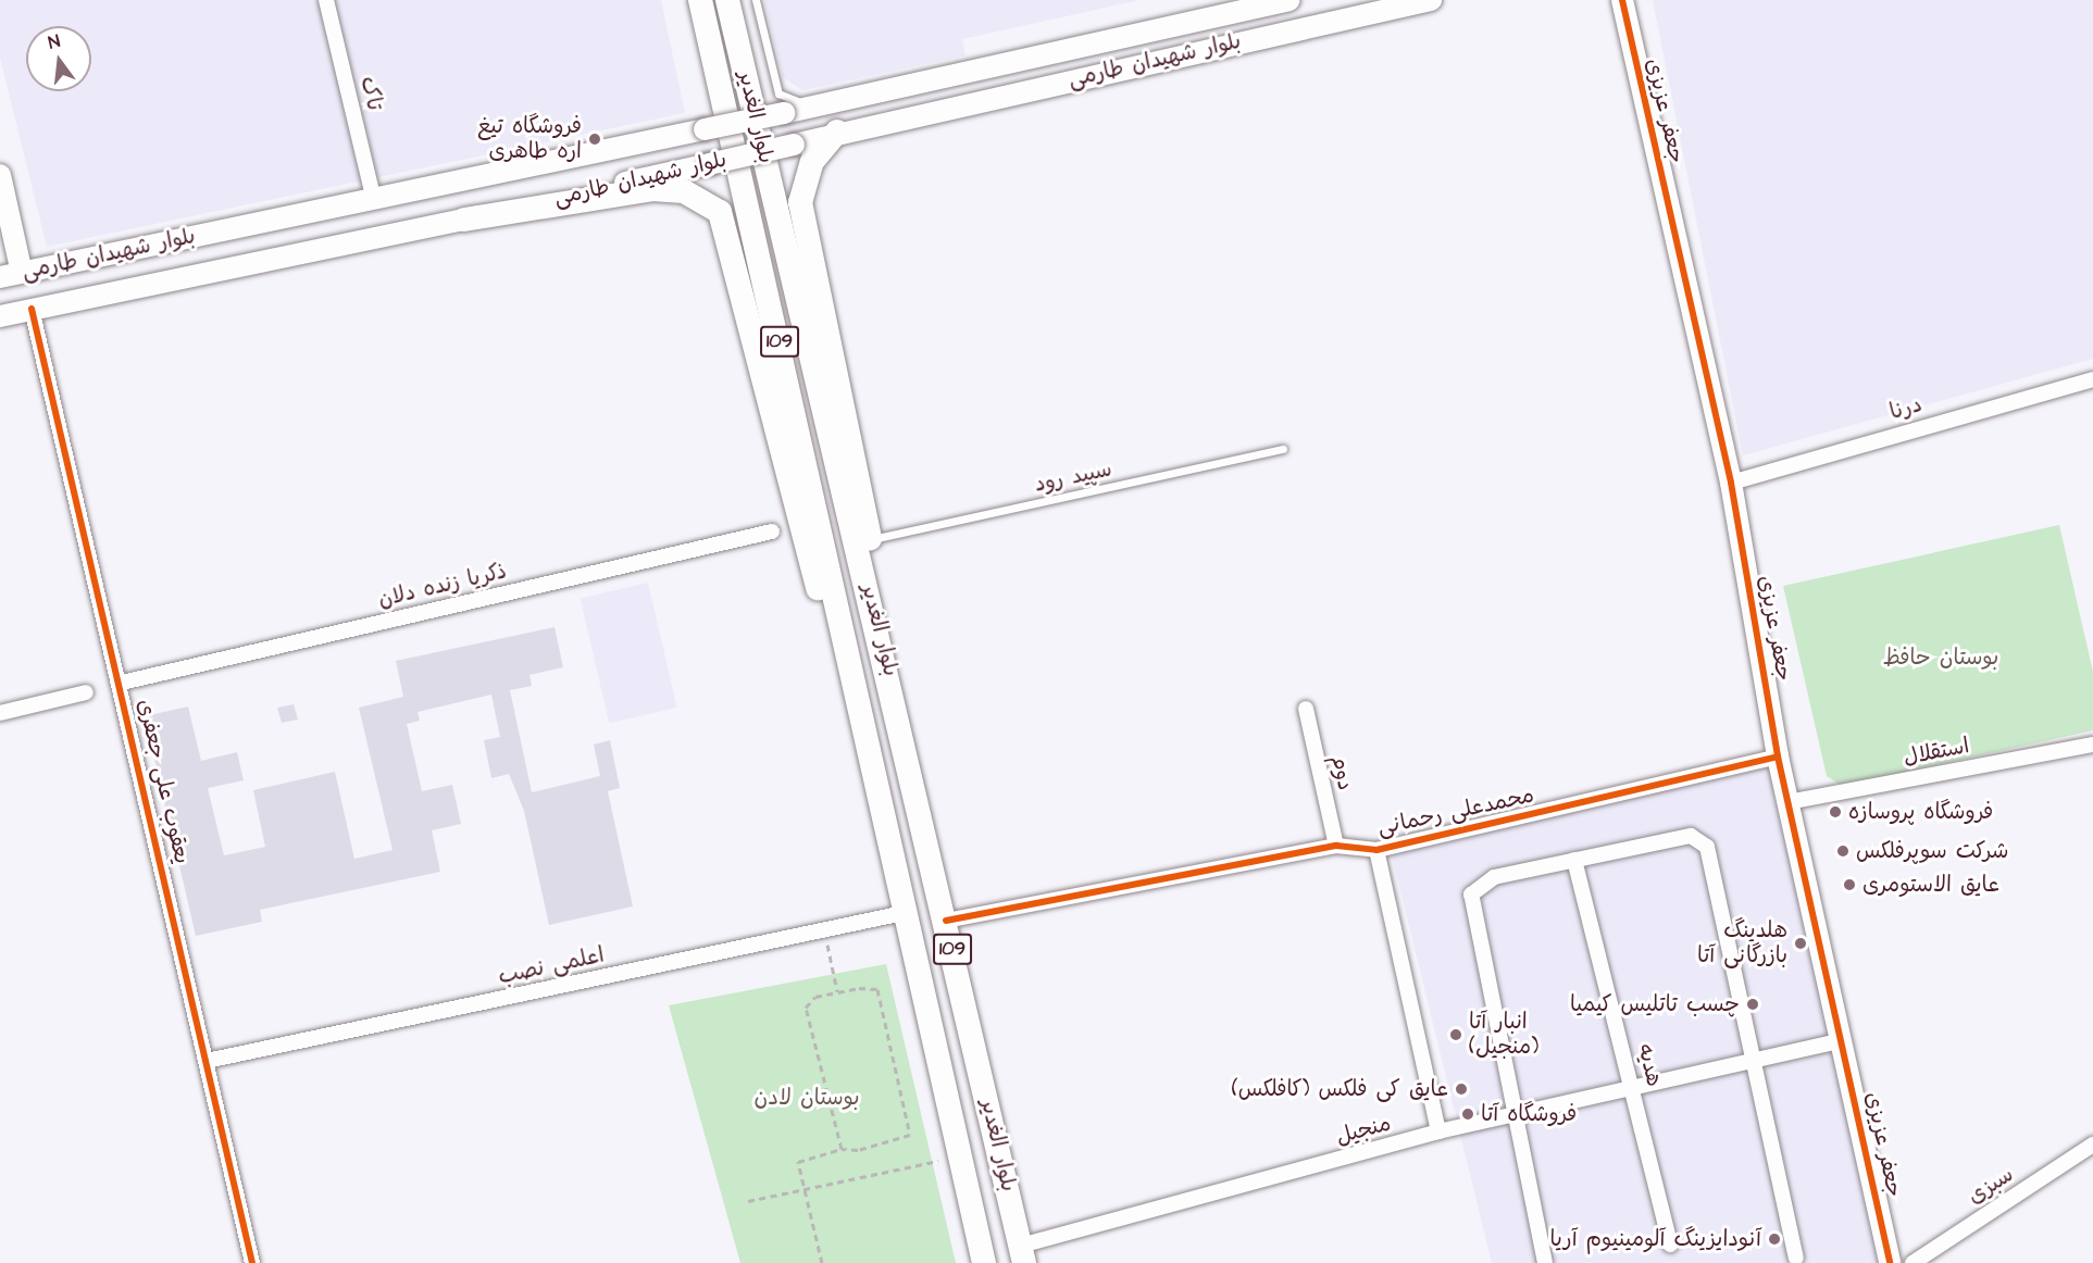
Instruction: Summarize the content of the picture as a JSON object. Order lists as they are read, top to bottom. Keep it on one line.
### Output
{"streets":{"main road":["بلوار شهیدان طارمی","جعفر عزیزی","بلوار الغدیر","109"],"street":["تاک","درنا","ذکریا زنده دلان","استقلال","دوم","یعقوب علی جعفری","محمدعلی رحمانی","اعلمی نصب","هدیه","منجیل","سبزی"],"lane":["سپید رود"]},"crossings":[["بلوار شهیدان طارمی","تاک"],["بلوار شهیدان طارمی","یعقوب علی جعفری"],["جعفر عزیزی","درنا"],["جعفر عزیزی","استقلال"],["جعفر عزیزی","محمدعلی رحمانی"],["جعفر عزیزی","منجیل"],["بلوار الغدیر","محمدعلی رحمانی"],["بلوار الغدیر","اعلمی نصب"],["بلوار الغدیر","منجیل"],["ذکریا زنده دلان","یعقوب علی جعفری"],["دوم","محمدعلی رحمانی"],["یعقوب علی جعفری","اعلمی نصب"],["هدیه","منجیل"]],"parks":["بوستان حافظ","بوستان لادن"],"places":["فروشگاه تیغ اره طاهری","فروشگاه پروسازه","شرکت سوپرفلکس","عایق الاستومری","هلدینگ بازرگانی آتا","چسب تاتلیس کیمیا","انبار آتا (منجیل)","عایق کی فلکس (کافلکس)","فروشگاه آتا","آنودایزینگ آلومینیوم آریا"],"north":"top"}
